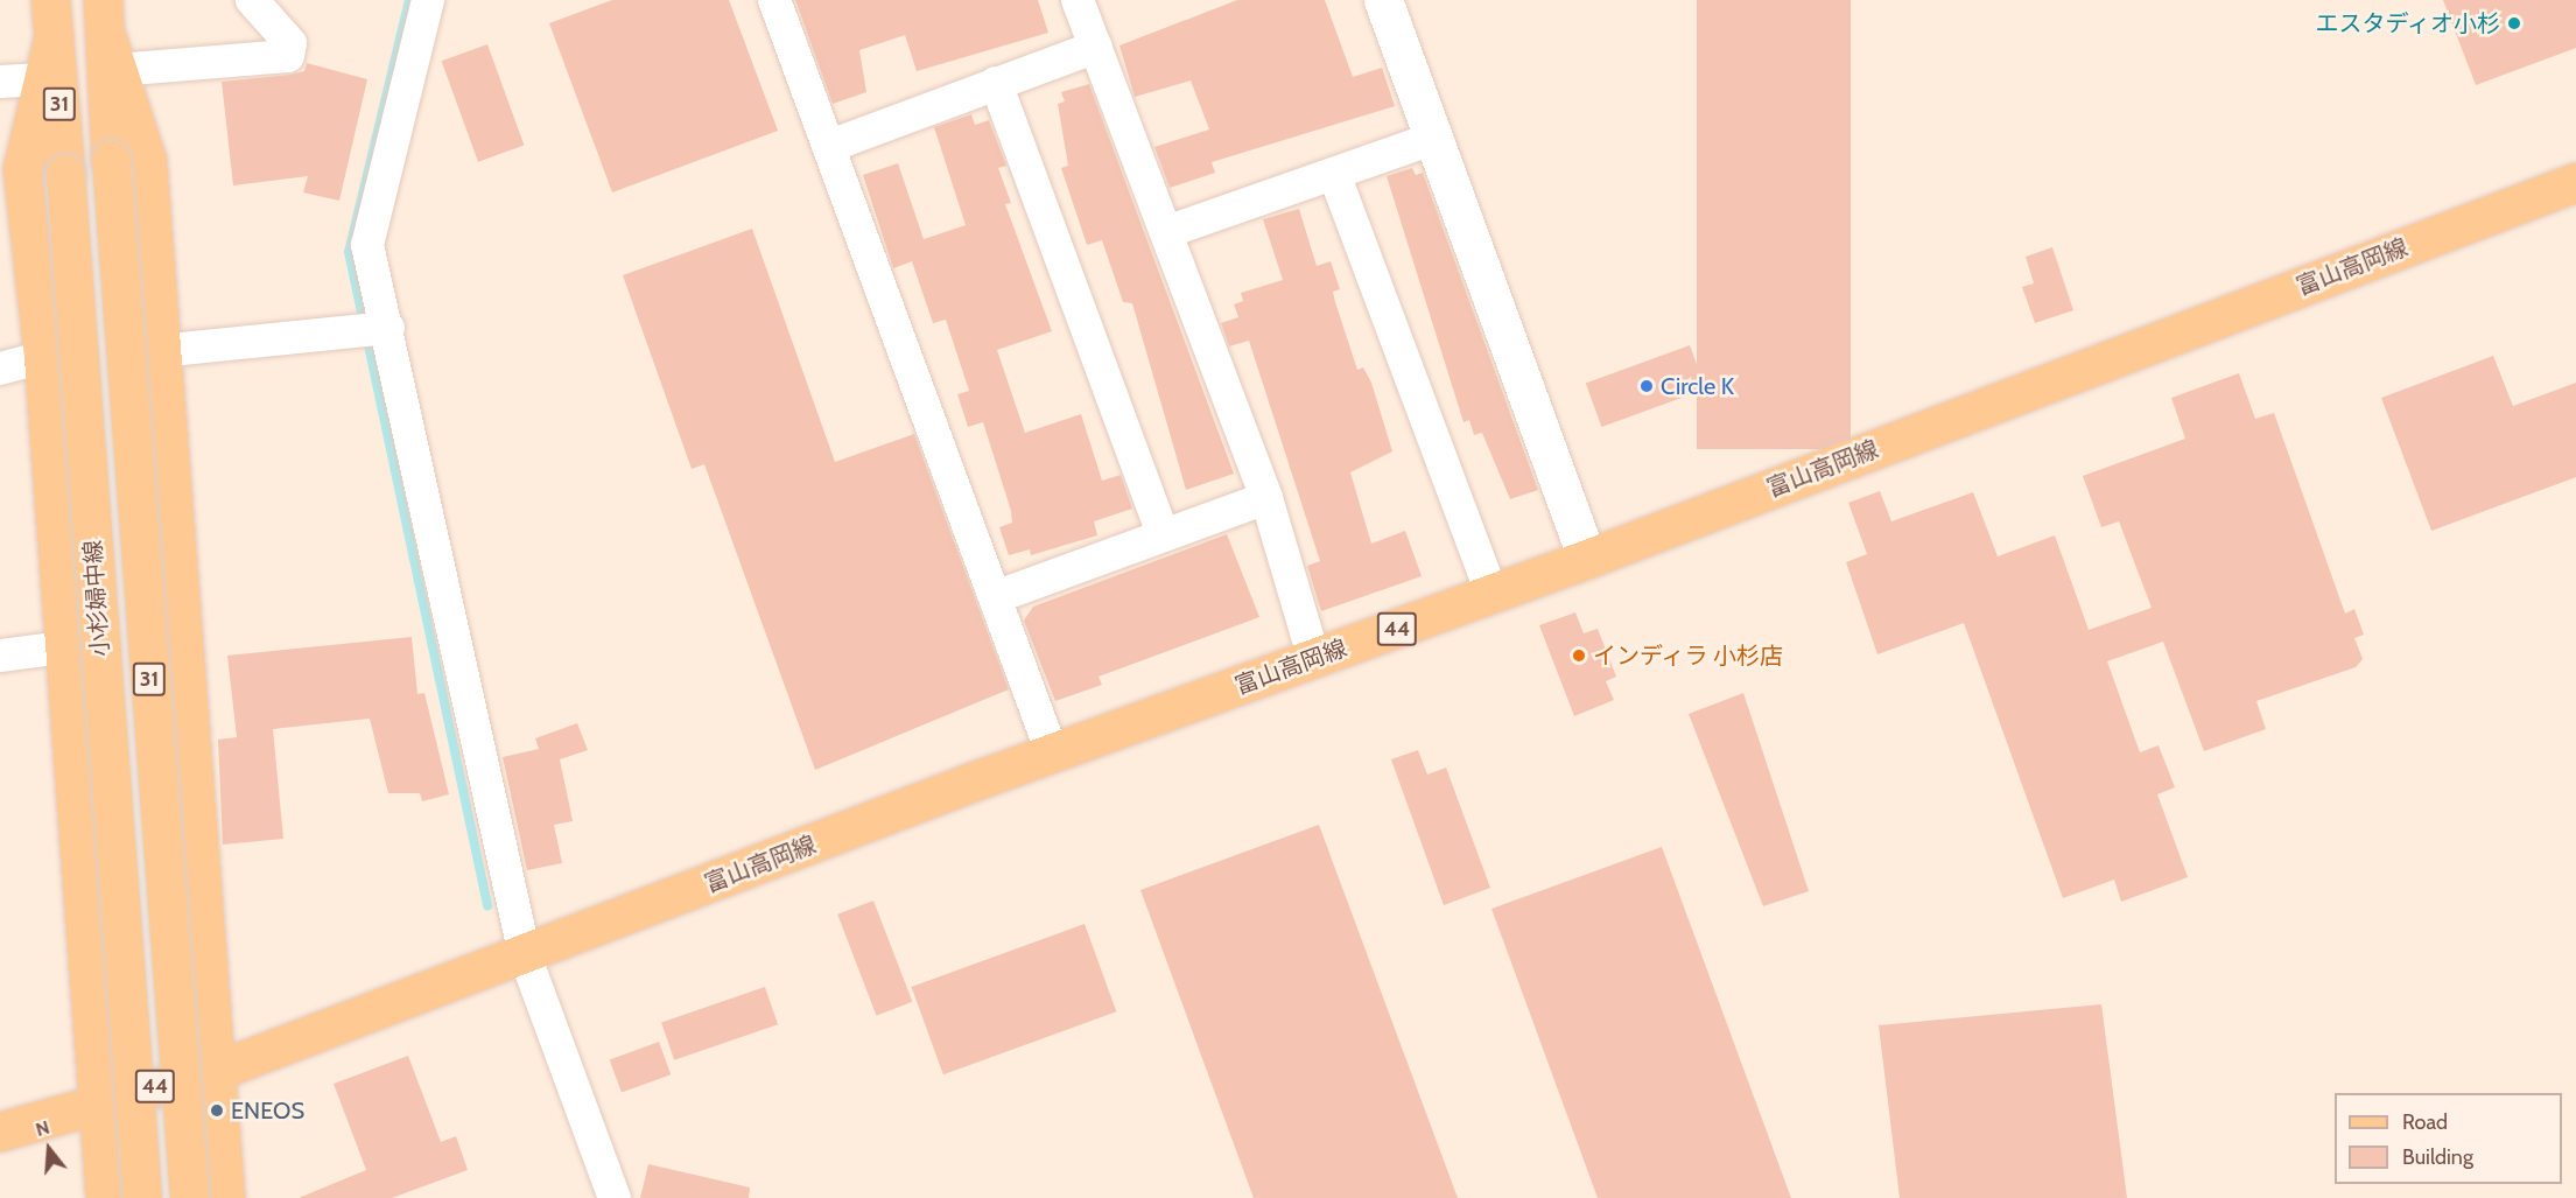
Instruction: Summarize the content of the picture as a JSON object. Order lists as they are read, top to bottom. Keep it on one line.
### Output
{"streets":{"main road":["31","富山高岡線","小杉婦中線","44"]},"crossings":[["31","富山高岡線"],["31","小杉婦中線"]],"places":["エスタディオ小杉","Circle K","インディラ 小杉店","ENEOS"],"legend":["Road","Building"],"north":"top"}
